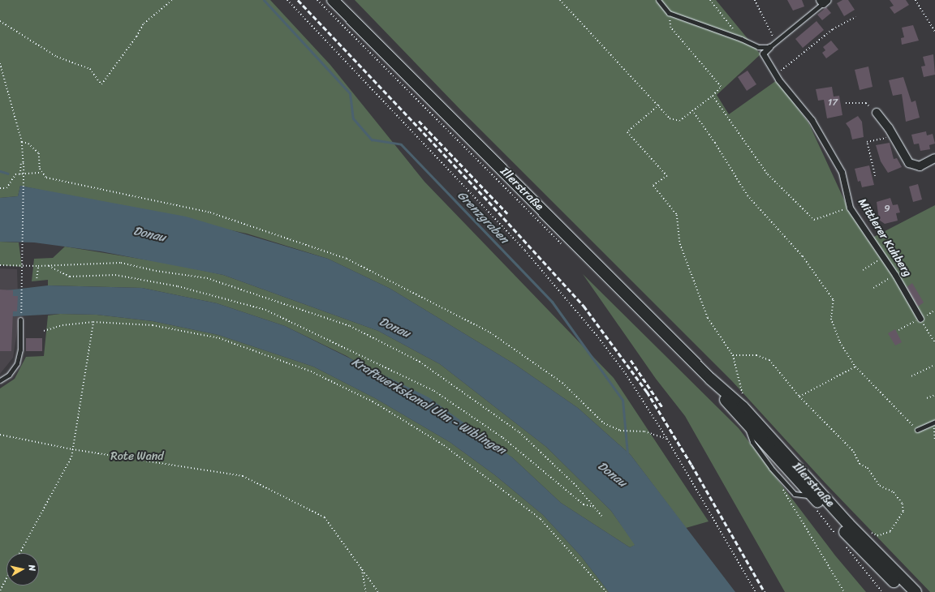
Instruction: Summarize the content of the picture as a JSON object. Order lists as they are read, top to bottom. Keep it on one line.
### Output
{"streets":{"main road":["Illerstraße"],"street":["Mittlerer Kuhberg"]},"water":["Grenzgraben","Donau","Kraftwerkskanal Ulm - Wiblingen"],"parks":["Rote Wand"],"house_numbers":["17","9"],"north":"right"}
